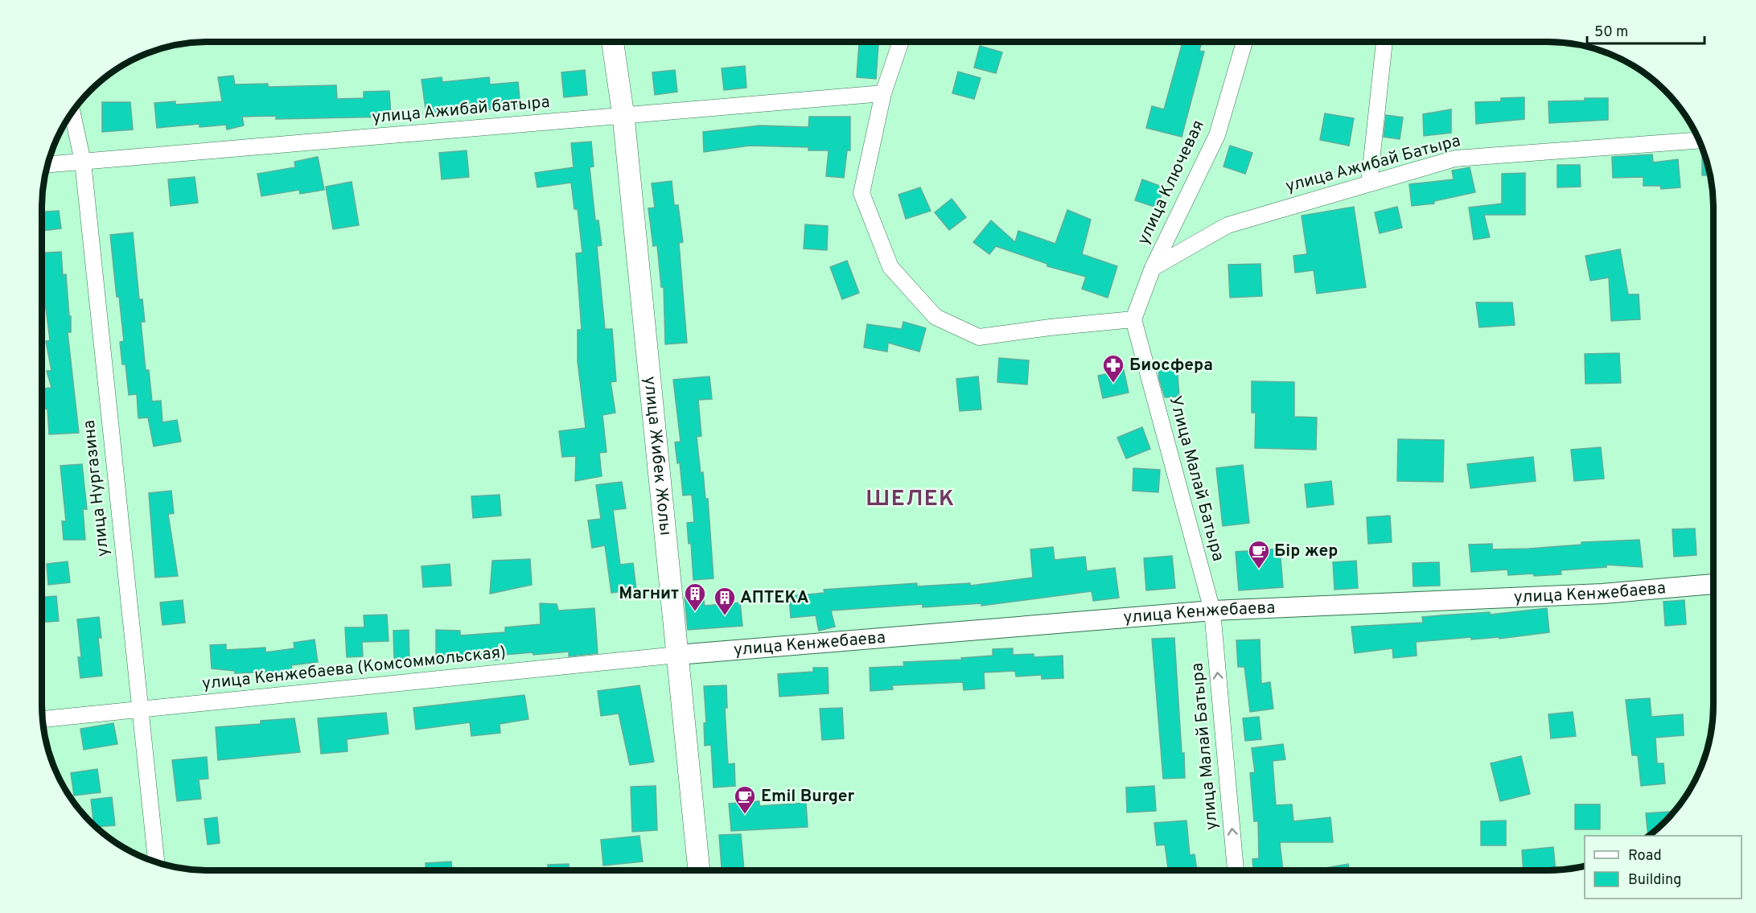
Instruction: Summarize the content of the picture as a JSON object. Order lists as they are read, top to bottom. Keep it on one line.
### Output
{"streets":{"main road":["улица Жибек Жолы"],"street":["улица Ажибай батыра","улица Ажибай Батыра","улица Ключевая","Улица Малай Батыра","улица Нургазина","улица Кенжебаева","улица Кенжебаева (Комсоммольская)","улица Малай Батыра"]},"crossings":[["улица Ажибай батыра","улица Жибек Жолы"],["улица Ажибай батыра","улица Нургазина"],["улица Ажибай Батыра","улица Ключевая"],["улица Ключевая","Улица Малай Батыра"],["улица Жибек Жолы","улица Кенжебаева"],["улица Жибек Жолы","улица Кенжебаева (Комсоммольская)"],["Улица Малай Батыра","улица Кенжебаева"],["Улица Малай Батыра","улица Малай Батыра"],["улица Нургазина","улица Кенжебаева (Комсоммольская)"],["улица Кенжебаева","улица Кенжебаева (Комсоммольская)"],["улица Кенжебаева","улица Малай Батыра"]],"one_way":["улица Малай Батыра"],"districts":["ШЕЛЕК"],"places":{"pharmacy":["Биосфера"],"cafe":["Бір жер","Emil Burger"],"building":["Магнит","АПТЕКА"]},"legend":["Road","Building"],"scale_bar":"50 m"}
